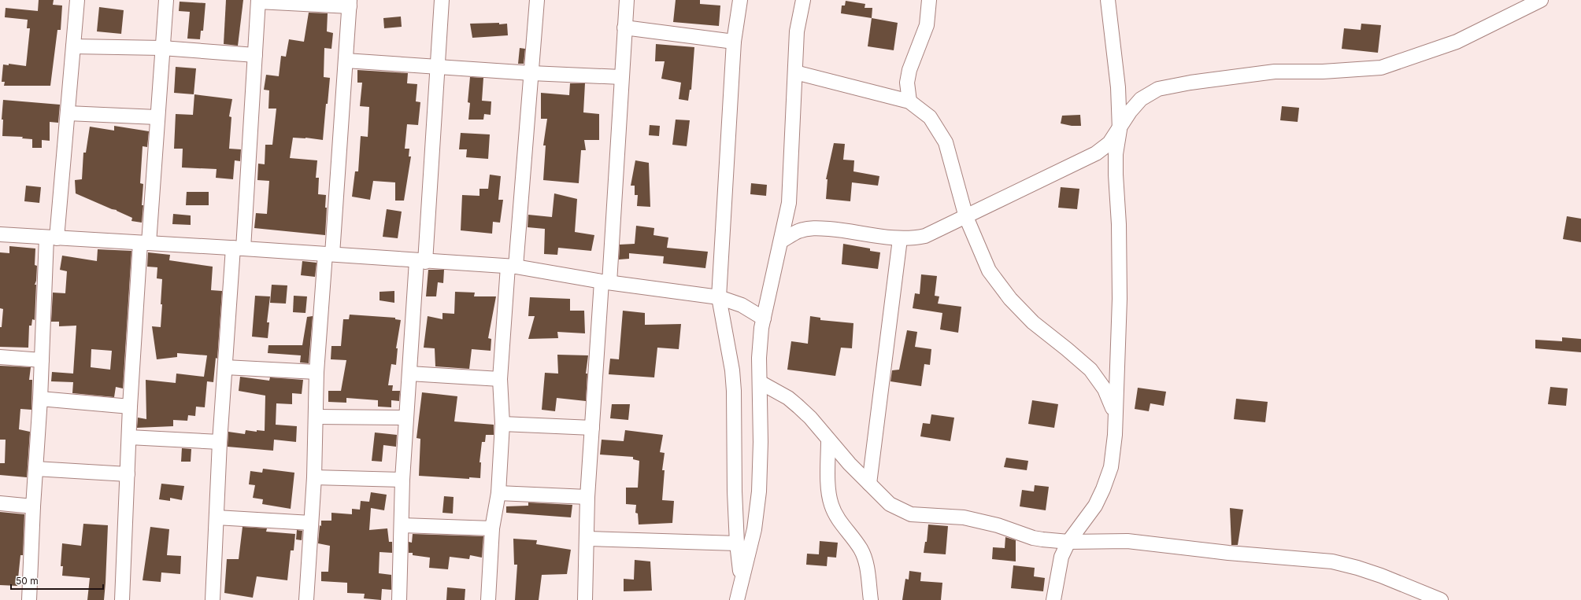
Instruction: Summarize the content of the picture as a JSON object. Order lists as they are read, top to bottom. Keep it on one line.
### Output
{"scale_bar":"50 m"}
